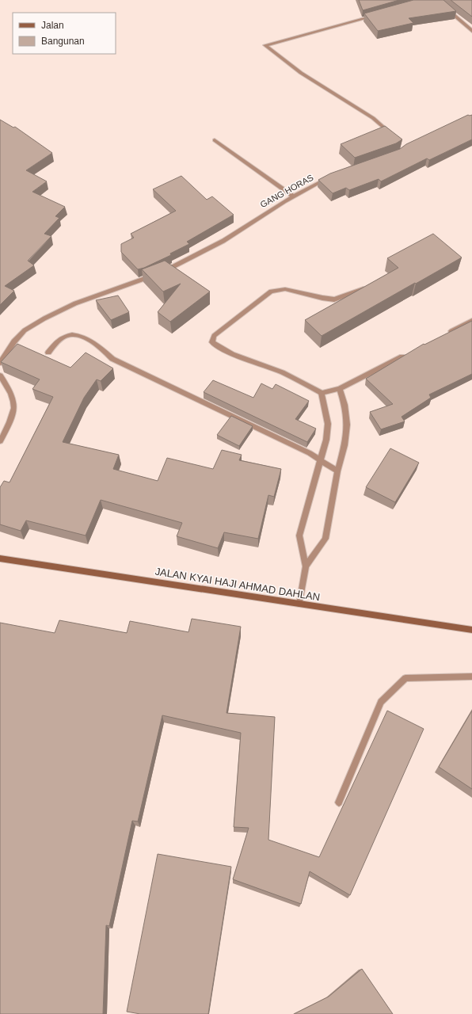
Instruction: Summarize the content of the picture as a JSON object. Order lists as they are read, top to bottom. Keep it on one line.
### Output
{"streets":{"main road":["JALAN KYAI HAJI AHMAD DAHLAN"],"street":["GANG HORAS"]},"legend":["Jalan","Bangunan"]}
